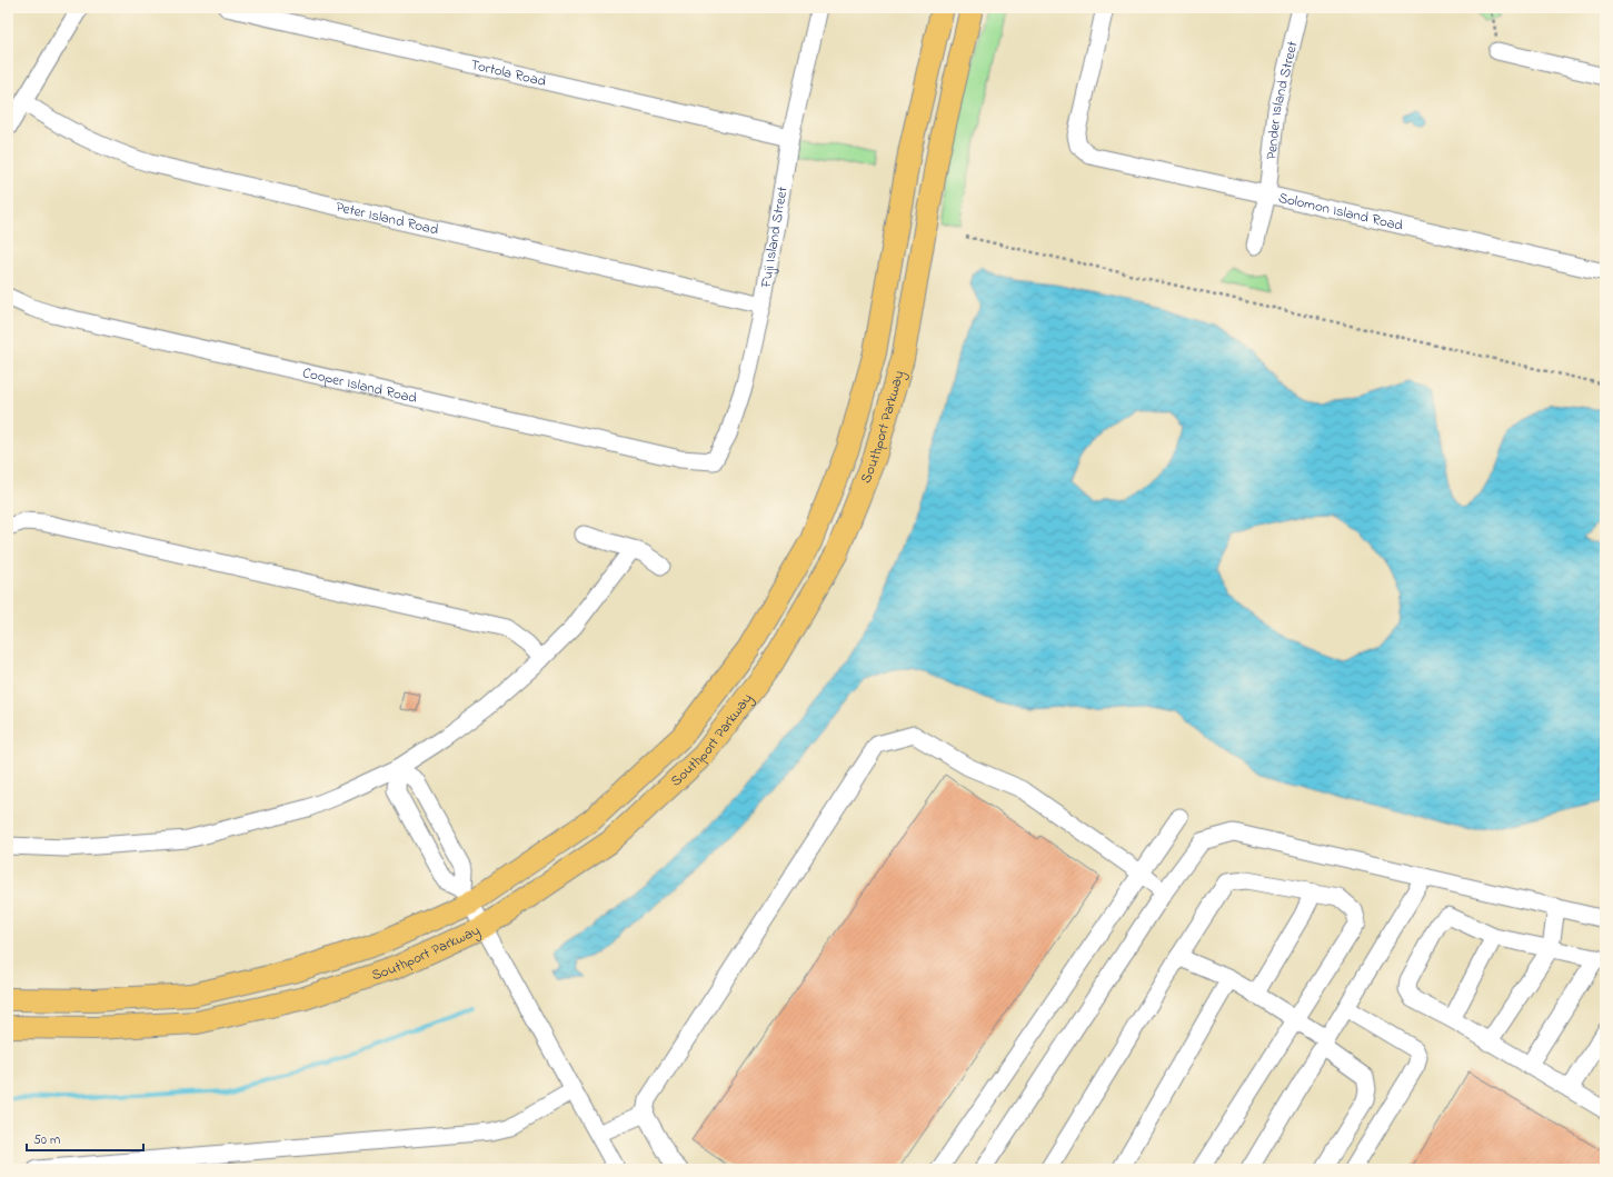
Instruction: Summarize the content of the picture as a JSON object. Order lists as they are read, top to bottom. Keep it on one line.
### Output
{"streets":{"main road":["Southport Parkway"],"street":["Tortola Road","Pender Island Street","Solomon Island Road","Peter Island Road","Fuji Island Street","Cooper Island Road"]},"crossings":[["Tortola Road","Fuji Island Street"],["Pender Island Street","Solomon Island Road"],["Peter Island Road","Fuji Island Street"],["Fuji Island Street","Cooper Island Road"]],"scale_bar":"50 m"}
